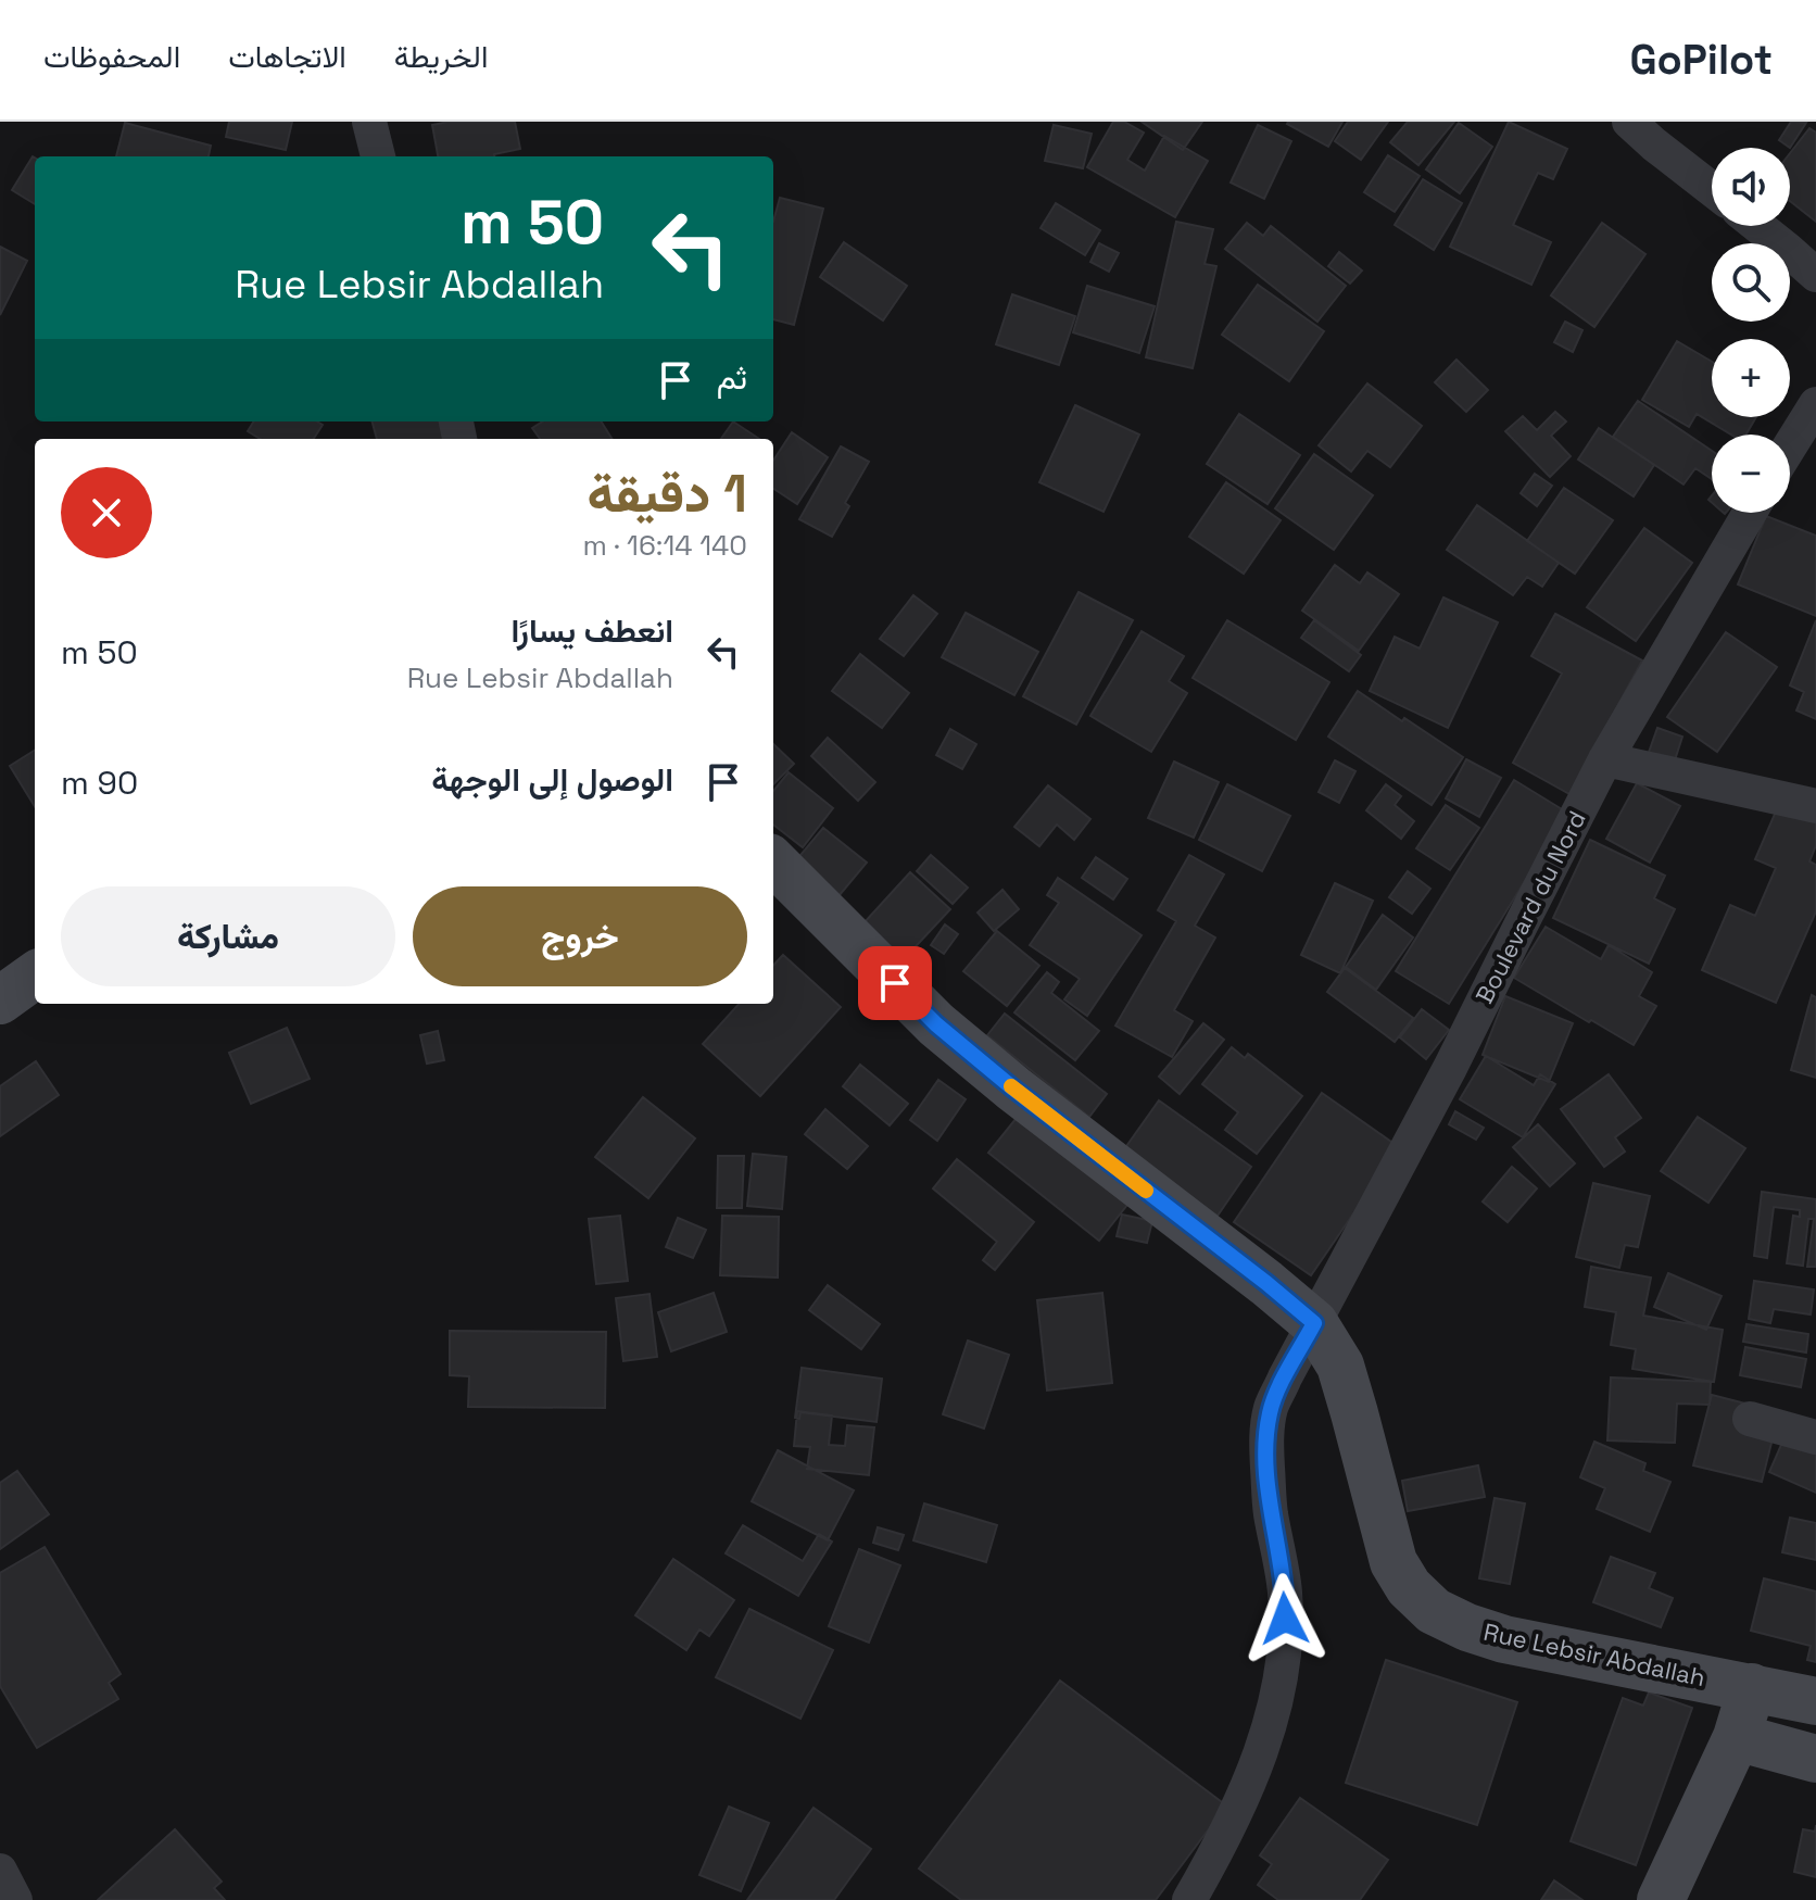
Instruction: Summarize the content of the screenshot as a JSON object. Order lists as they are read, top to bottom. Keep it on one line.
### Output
{"streets":{"street":["Boulevard du Nord","Rue Lebsir Abdallah"]},"crossings":[["Boulevard du Nord","Rue Lebsir Abdallah"]],"page":{"header":"GoPilot","nav":["الخريطة","الاتجاهات","المحفوظات"],"map_buttons":["+","−"],"turn":["50 m","Rue Lebsir Abdallah"],"then":"ثم","heading":["1 دقيقة","140 m · 16:14"],"list":[{"name":"انعطف يسارًا","note":"Rue Lebsir Abdallah","value":"50 m"},{"name":"الوصول إلى الوجهة","value":"90 m"}],"buttons":["خروج","مشاركة"]}}
